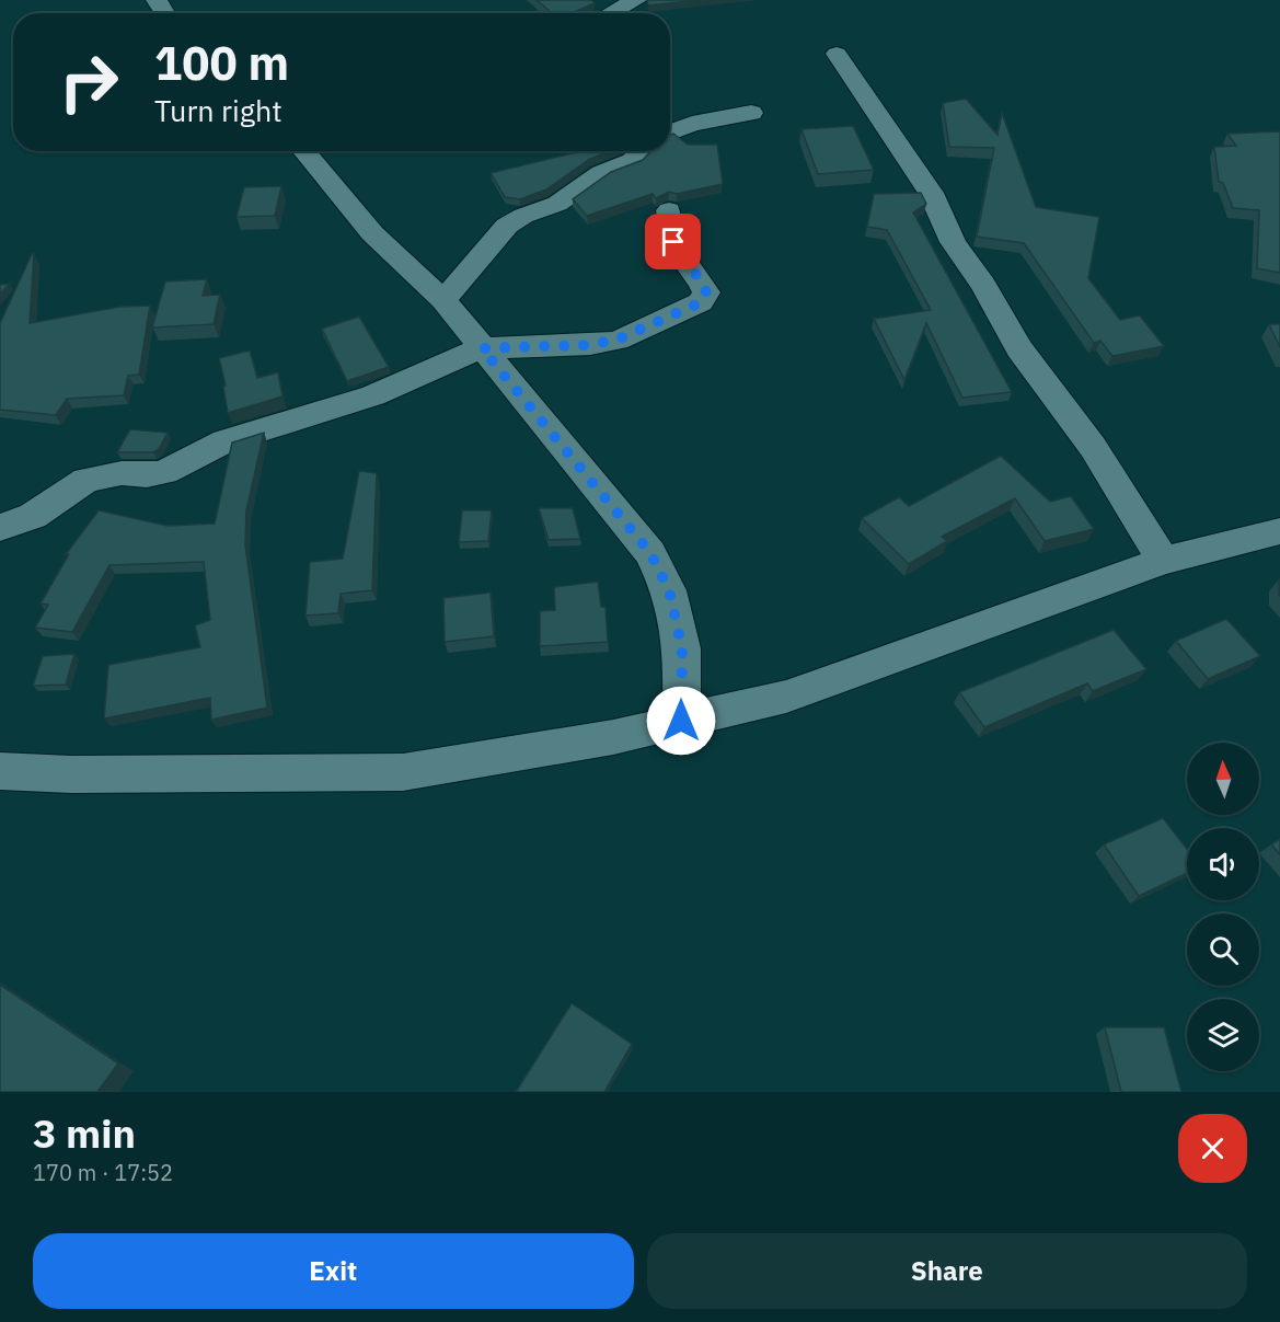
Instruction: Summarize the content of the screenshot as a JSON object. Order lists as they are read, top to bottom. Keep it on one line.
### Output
{"north":"top","page":{"turn":["100 m","Turn right"],"heading":["3 min","170 m · 17:52"],"buttons":["Exit","Share"]}}
